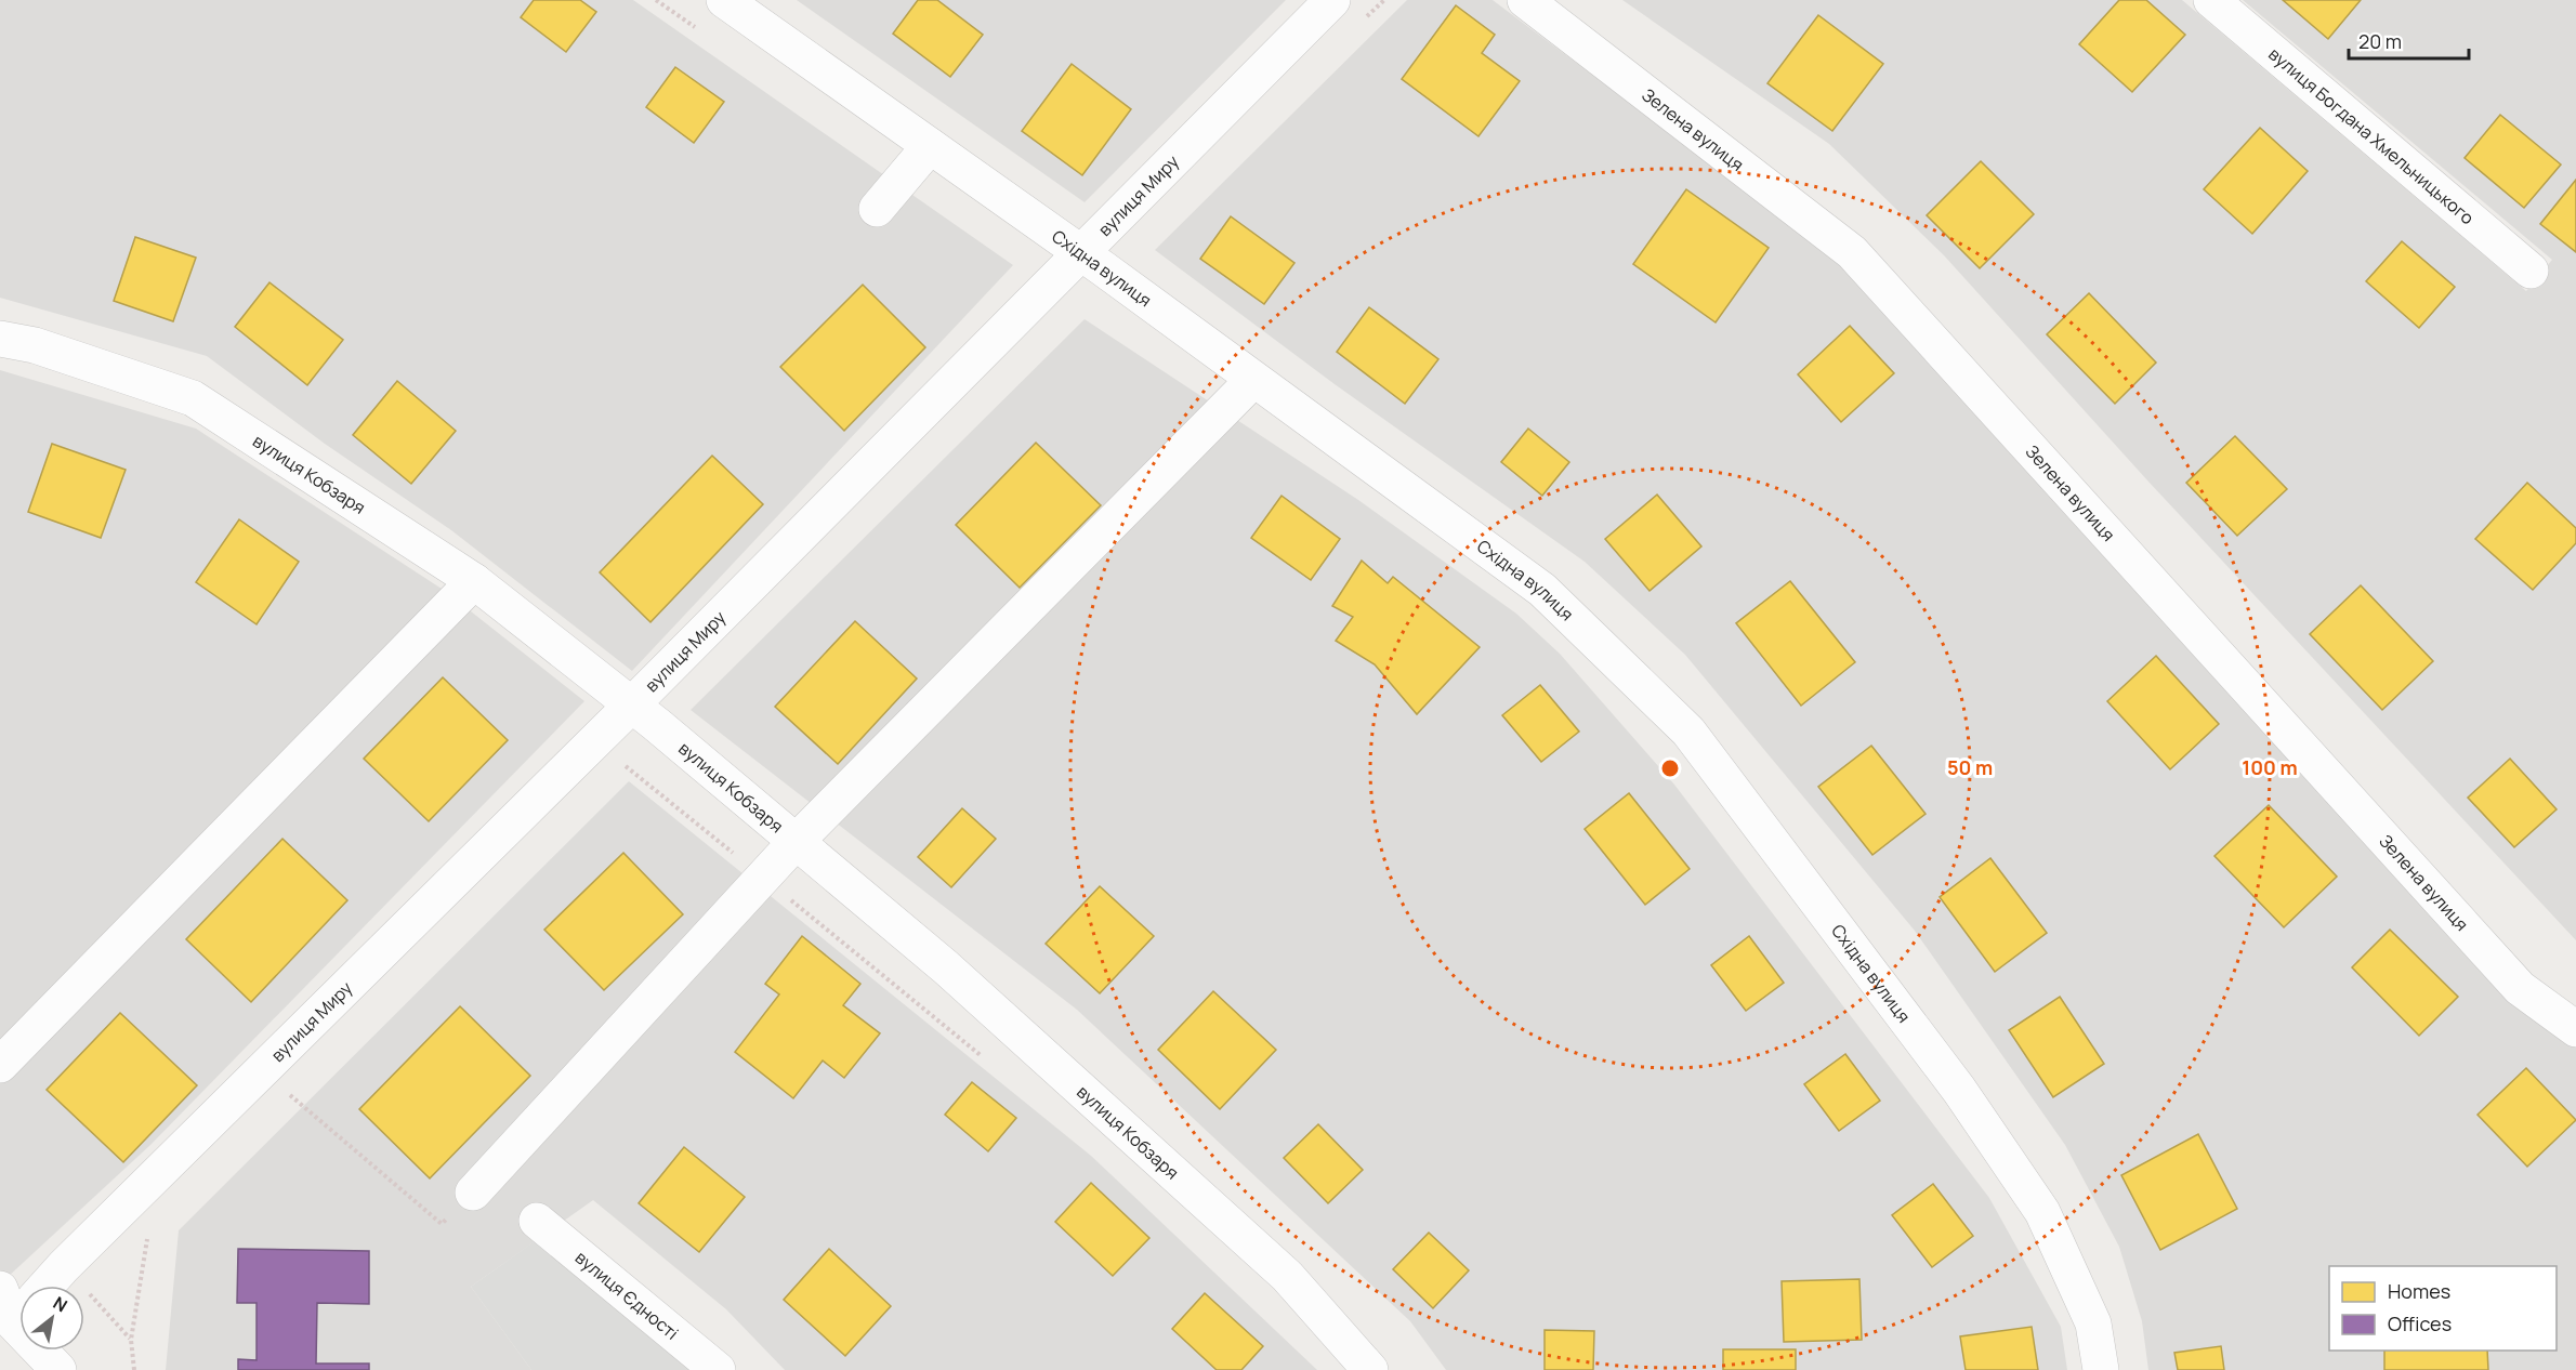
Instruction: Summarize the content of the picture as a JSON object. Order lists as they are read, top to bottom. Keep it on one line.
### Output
{"streets":{"street":["Зелена вулиця","вулиця Богдана Хмельницького","вулиця Миру","Східна вулиця","вулиця Кобзаря","вулиця Єдності"]},"crossings":[["вулиця Миру","Східна вулиця"],["вулиця Миру","вулиця Кобзаря"]],"legend":["Homes","Offices"],"scale_bar":"20 m","north":"top right","rings":["50 m","100 m"]}
